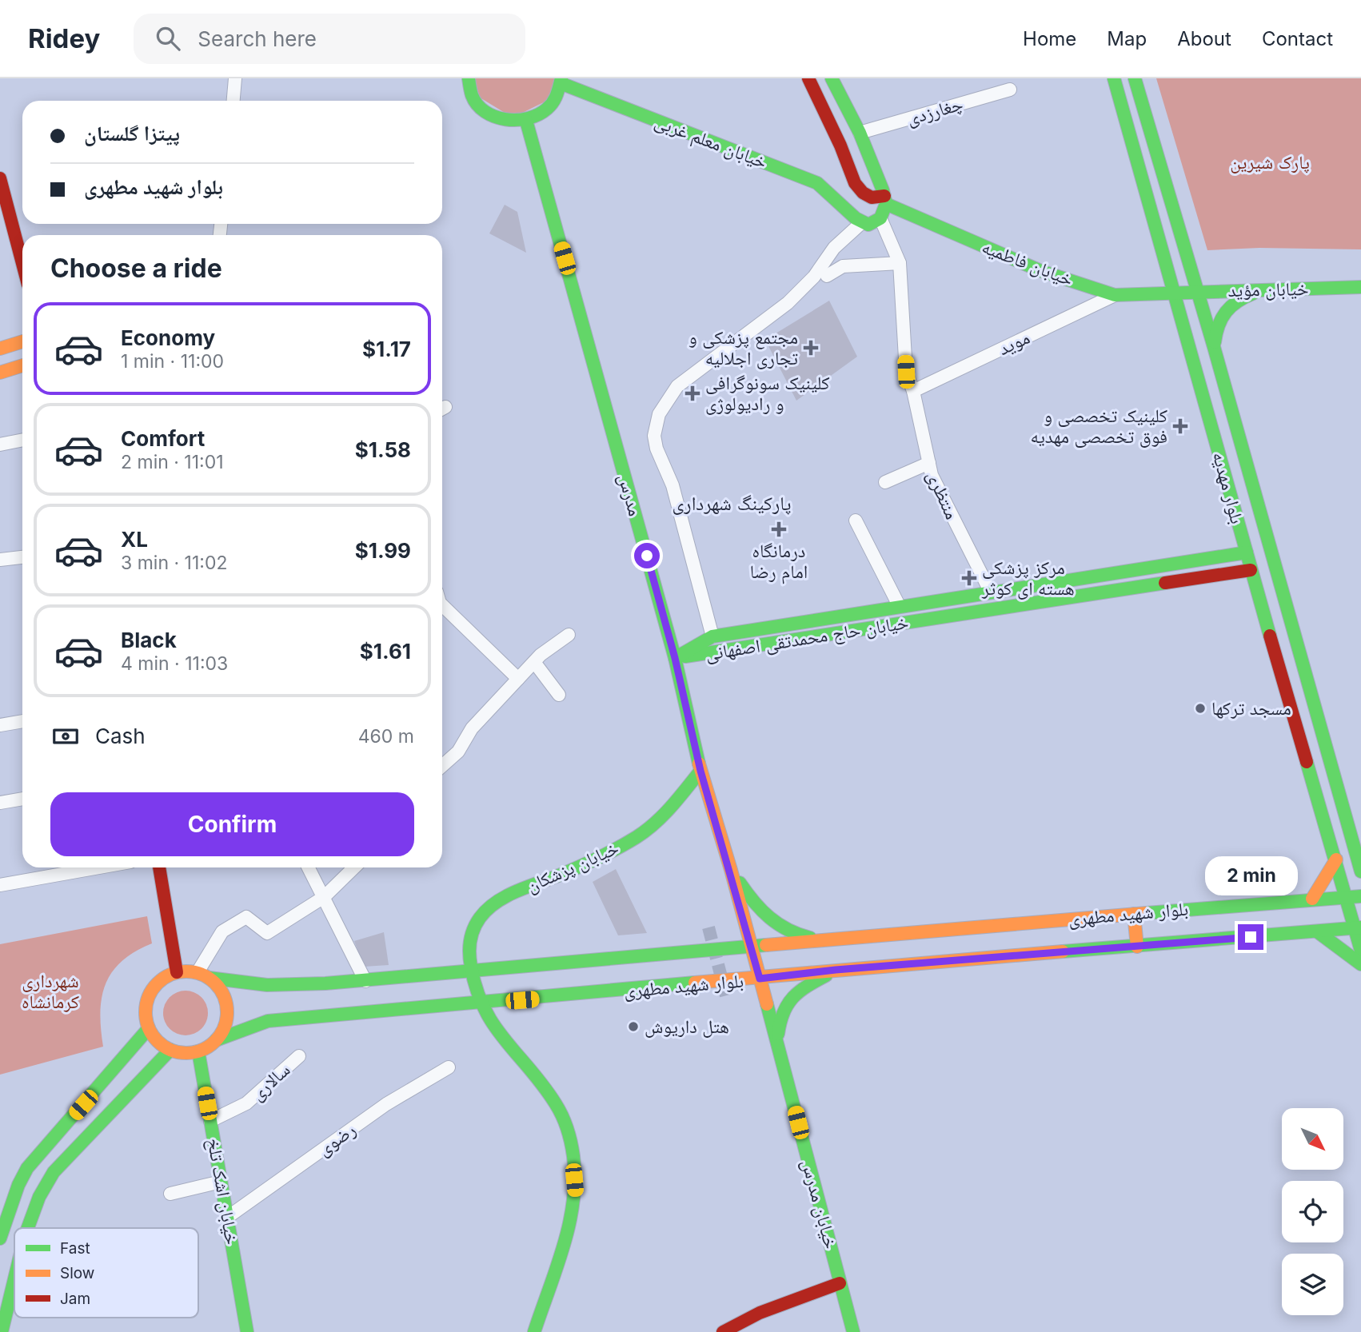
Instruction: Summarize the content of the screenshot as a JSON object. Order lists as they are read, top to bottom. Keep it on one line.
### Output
{"streets":{"main road":["خیابان معلم غربی","خیابان فاطمیه","خیابان مؤید","بلوار مهدیه","مدرس","خیابان حاج محمدتقی اصفهانی","خیابان پزشکان","بلوار شهید مطهری","خیابان اشک تلخ","خیابان مدرس"],"street":["چغارزدی","موید","منتظری","سالاری","رضوی"]},"crossings":[["خیابان فاطمیه","خیابان مؤید"],["خیابان فاطمیه","موید"],["خیابان فاطمیه","بلوار مهدیه"],["خیابان مؤید","بلوار مهدیه"],["موید","منتظری"],["بلوار مهدیه","خیابان حاج محمدتقی اصفهانی"],["بلوار مهدیه","بلوار شهید مطهری"],["مدرس","خیابان حاج محمدتقی اصفهانی"],["مدرس","خیابان پزشکان"],["مدرس","بلوار شهید مطهری"],["مدرس","خیابان مدرس"],["منتظری","خیابان حاج محمدتقی اصفهانی"],["خیابان پزشکان","بلوار شهید مطهری"],["بلوار شهید مطهری","خیابان اشک تلخ"],["بلوار شهید مطهری","خیابان مدرس"],["سالاری","خیابان اشک تلخ"],["رضوی","خیابان اشک تلخ"]],"districts":["پارکینگ شهرداری"],"parks":["پارک شیرین","شهرداری کرمانشاه"],"places":{"health":["مجتمع پزشکی و تجاری اجلالیه","کلینیک سونوگرافی و رادیولوژی","کلینیک تخصصی و فوق تخصصی مهدیه","درمانگاه امام رضا","مرکز پزشکی هسته ای کوثر"],"other":["مسجد ترکها","هتل داریوش"]},"legend":["Fast","Slow","Jam"],"north":"bottom right","page":{"header":"Ridey","search":"Search here","nav":["Home","Map","About","Contact"],"banner":["پیتزا گلستان","بلوار شهید مطهری"],"heading":"Choose a ride","list":[{"name":"Economy","note":"1 min · 11:00","value":"$1.17"},{"name":"Comfort","note":"2 min · 11:01","value":"$1.58"},{"name":"XL","note":"3 min · 11:02","value":"$1.99"},{"name":"Black","note":"4 min · 11:03","value":"$1.61"}],"pay":["Cash","460 m"],"buttons":"Confirm","bubble":"2 min"}}
